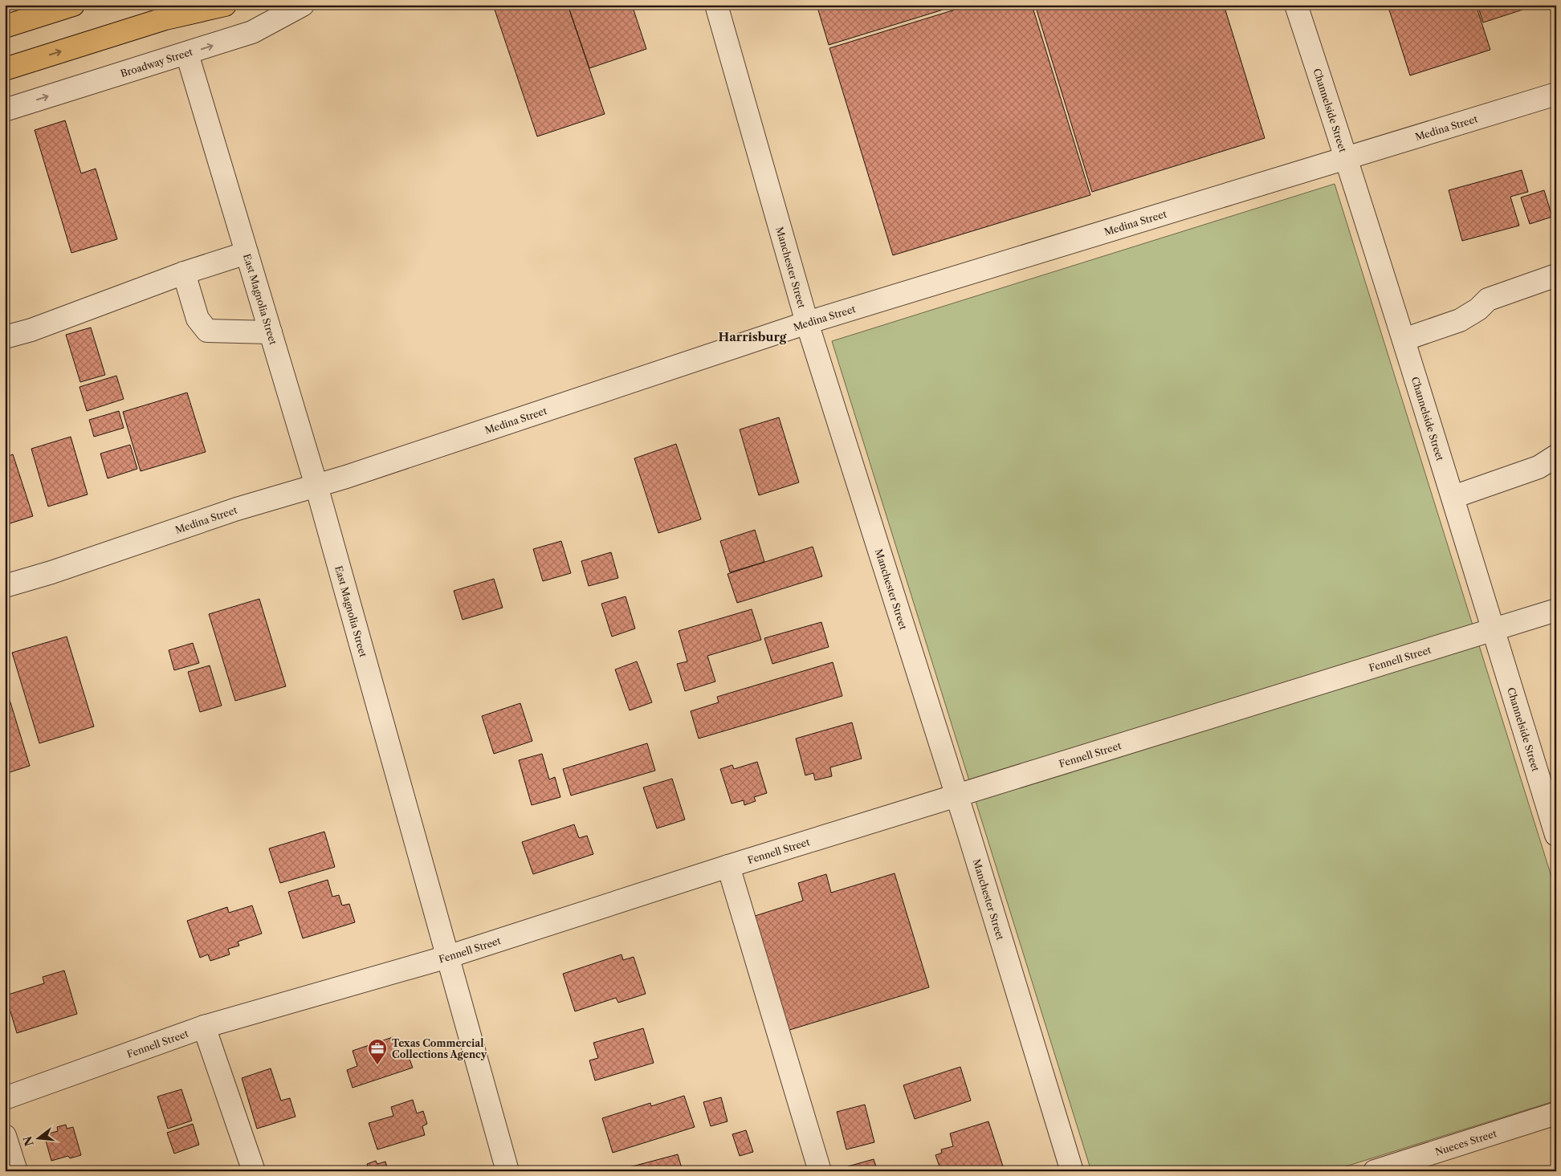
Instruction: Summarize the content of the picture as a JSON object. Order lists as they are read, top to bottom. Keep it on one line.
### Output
{"streets":{"street":["Broadway Street","Channelside Street","Medina Street","Manchester Street","East Magnolia Street","Fennell Street","Nueces Street"]},"crossings":[["Broadway Street","East Magnolia Street"],["Channelside Street","Medina Street"],["Channelside Street","Fennell Street"],["Medina Street","Manchester Street"],["Medina Street","East Magnolia Street"],["Manchester Street","Fennell Street"],["East Magnolia Street","Fennell Street"]],"one_way":["Broadway Street"],"districts":["Harrisburg"],"places":{"office":["Texas Commercial Collections Agency"]},"north":"left"}
